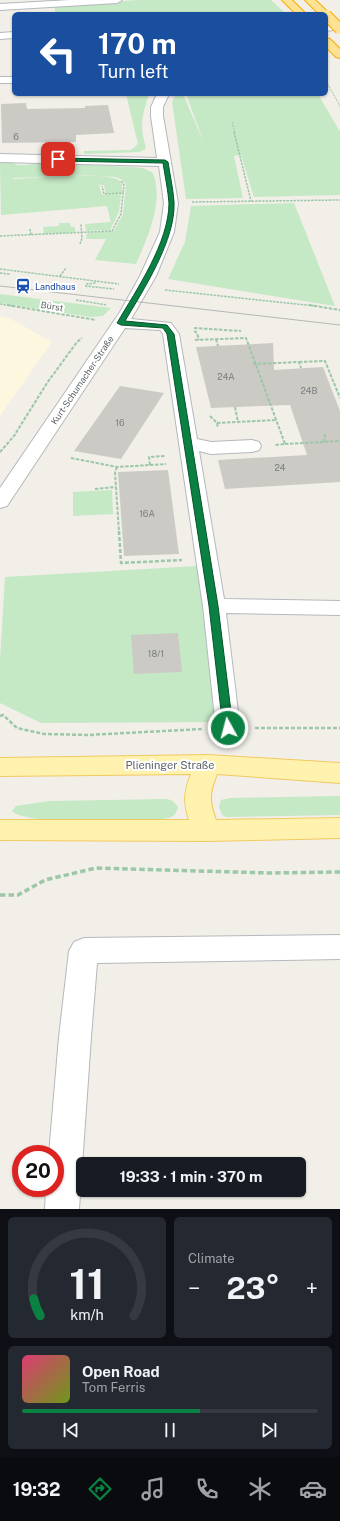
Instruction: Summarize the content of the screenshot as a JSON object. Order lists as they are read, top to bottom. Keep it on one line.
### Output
{"streets":{"main road":["Plieninger Straße"],"street":["Kurt-Schumacher-Straße"],"path":["Bürst"]},"places":{"station":["Landhaus"]},"house_numbers":["6","24A","24B","16","24","16A","18/1"],"page":{"turn":["170 m","Turn left"],"limit":"20","trip":"19:33 · 1 min · 370 m","tile":"Climate","heat":["−","23°","+"],"song":["Open Road","Tom Ferris"],"tabs":"19:32","gauge":["11","km/h"]}}
